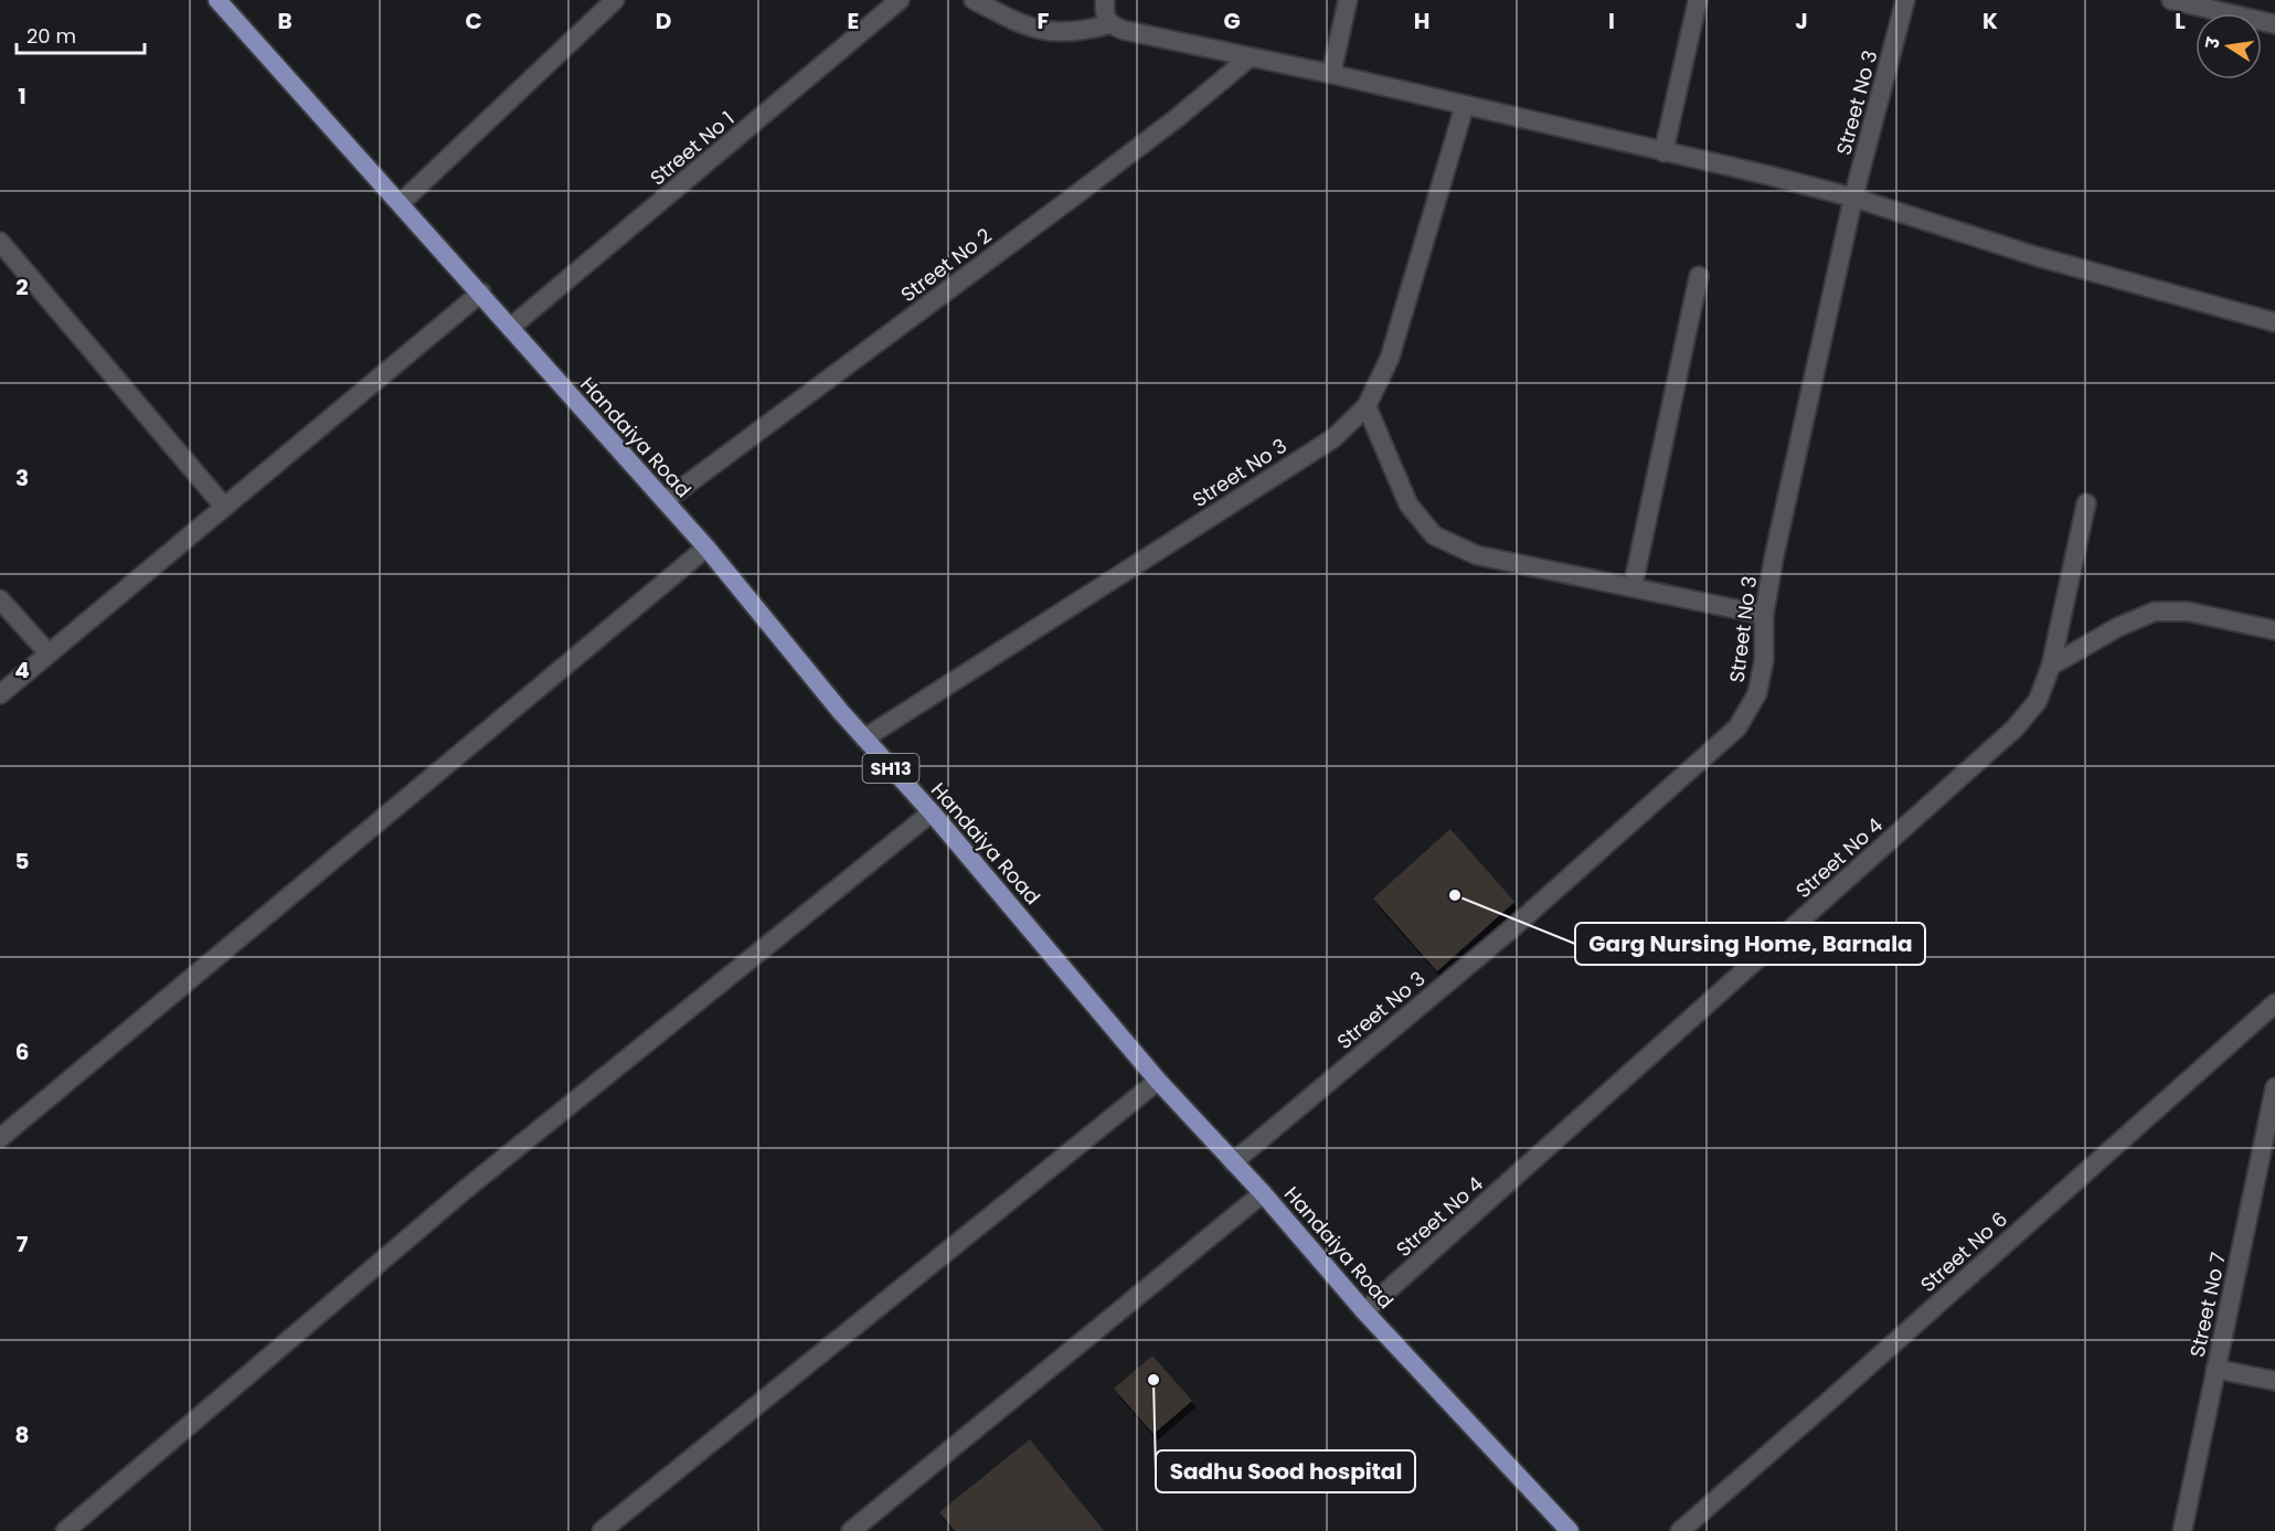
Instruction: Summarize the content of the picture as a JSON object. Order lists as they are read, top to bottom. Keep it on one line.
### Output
{"streets":{"main road":["Handaiya Road","SH13"],"street":["Street No 3","Street No 1","Street No 2","Street No 4","Street No 6","Street No 7"]},"crossings":[["Street No 3","Handaiya Road"],["Street No 1","Handaiya Road"],["Street No 2","Handaiya Road"],["Handaiya Road","Street No 4"]],"places":["Garg Nursing Home, Barnala","Sadhu Sood hospital"],"scale_bar":"20 m","north":"left","grid":{"columns":["B","C","D","E","F","G","H","I","J","K","L"],"rows":["1","2","3","4","5","6","7","8"]}}
